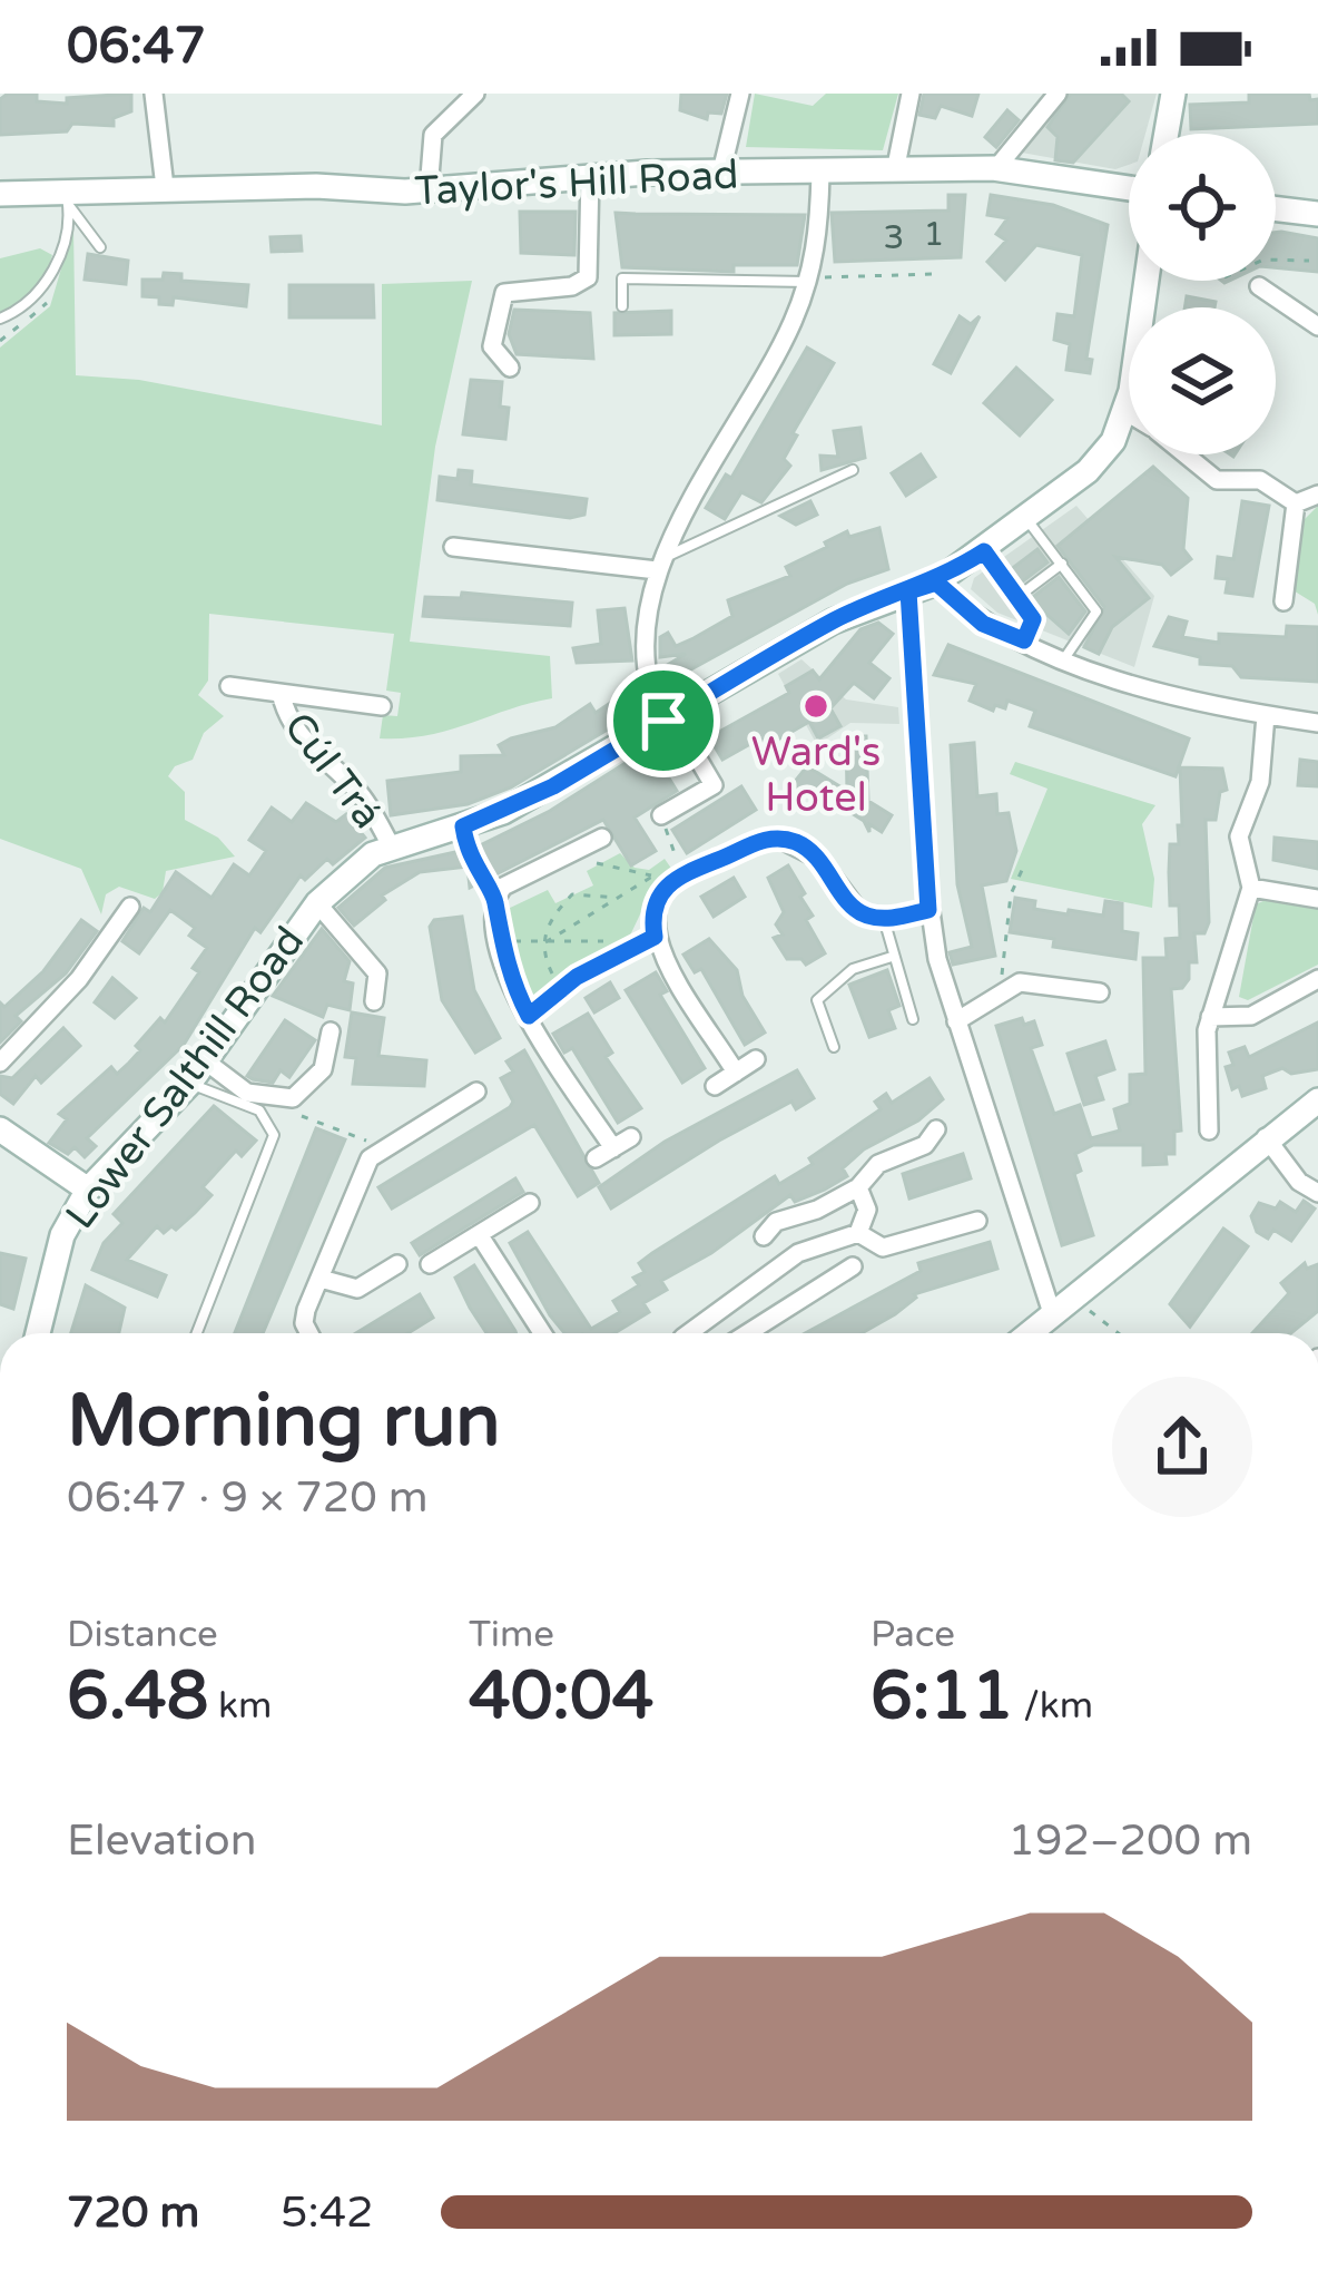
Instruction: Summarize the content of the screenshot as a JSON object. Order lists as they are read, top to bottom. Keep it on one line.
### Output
{"streets":{"main road":["Taylor's Hill Road","Lower Salthill Road"],"street":["Cúl Trá"]},"crossings":[["Cúl Trá","Lower Salthill Road"]],"places":["Ward's Hotel"],"house_numbers":["1","3"],"page":{"status":"06:47","heading":["Morning run","06:47 · 9 × 720 m"],"stats":[["Distance","6.48 km"],["Time","40:04"],["Pace","6:11 /km"]],"chart":["Elevation","192–200 m"],"list":[{"name":"720 m","note":"5:42"}]}}
